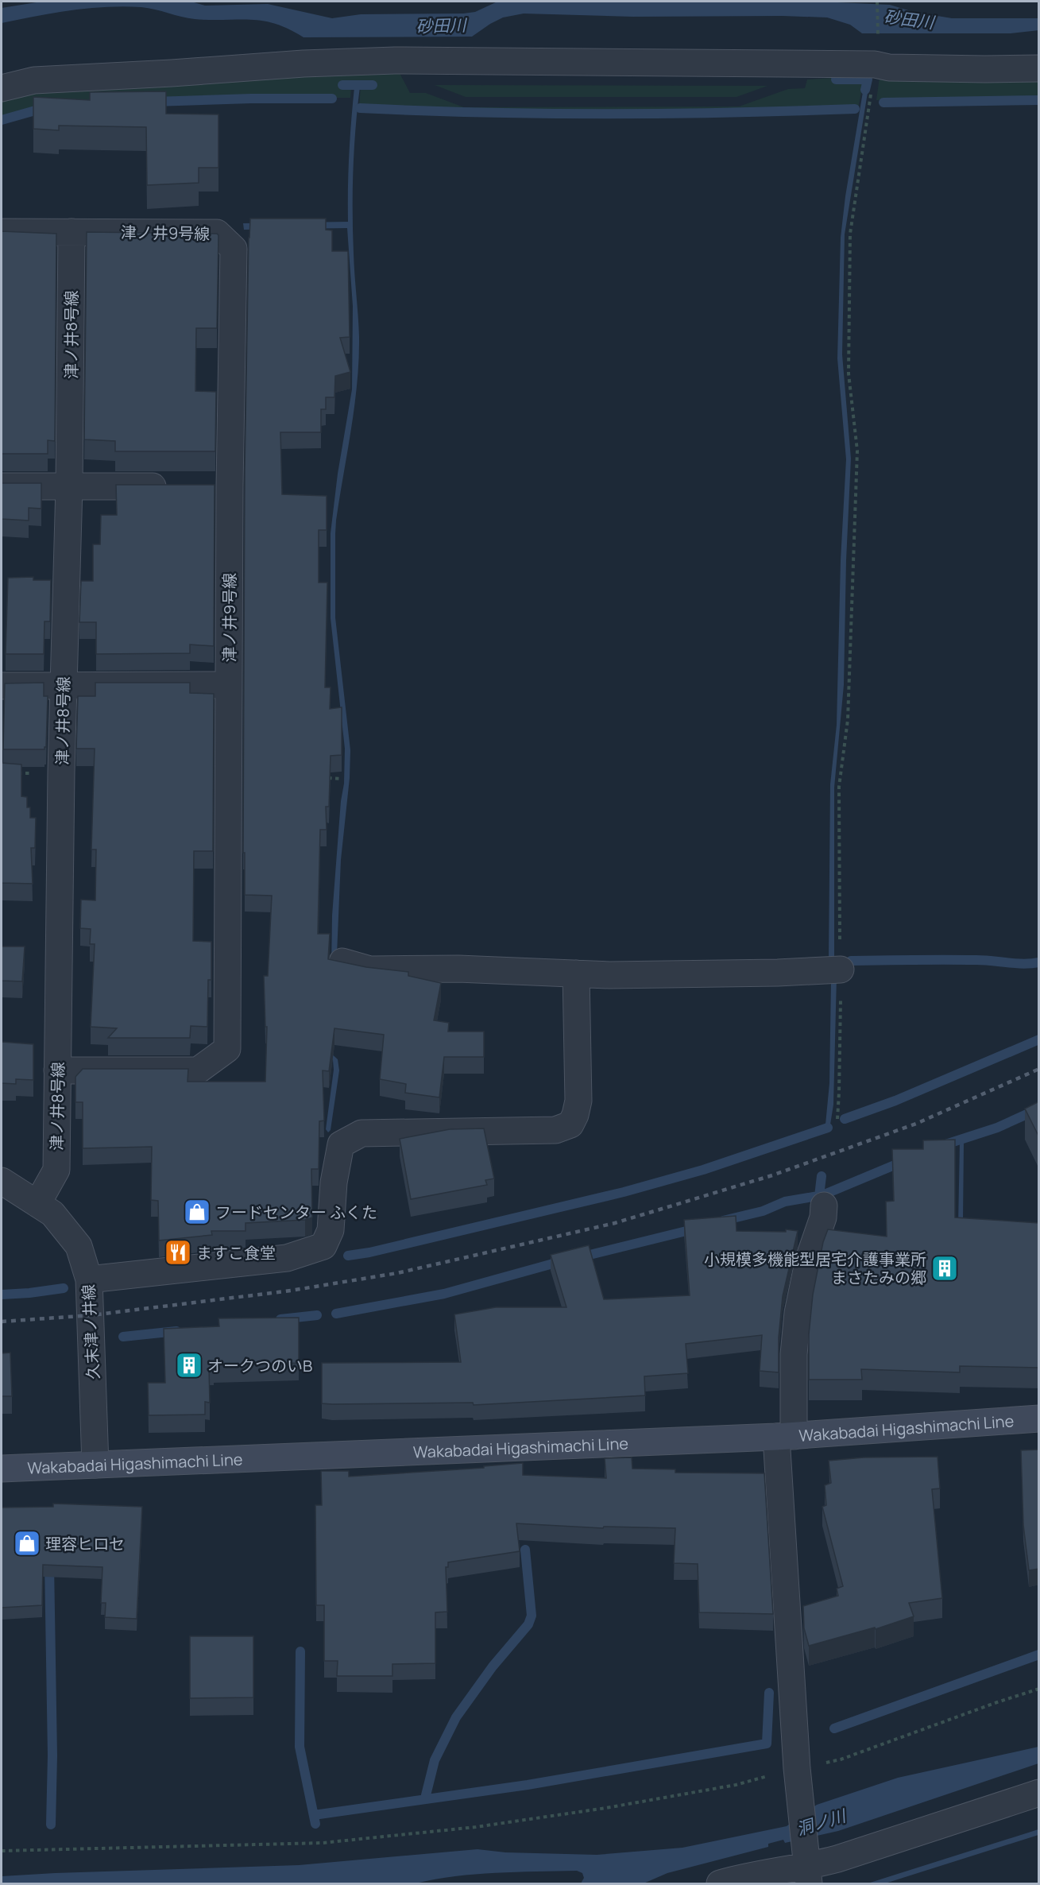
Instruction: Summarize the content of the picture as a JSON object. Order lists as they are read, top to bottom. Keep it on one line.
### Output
{"streets":{"main road":["Wakabadai Higashimachi Line"],"street":["津ノ井9号線","津ノ井8号線","久末津ノ井線"]},"crossings":[["津ノ井9号線","津ノ井8号線"],["津ノ井8号線","久末津ノ井線"],["久末津ノ井線","Wakabadai Higashimachi Line"]],"water":["砂田川","洞ノ川"],"places":{"shop":["フードセンター ふくた","理容ヒロセ"],"restaurant":["ますこ食堂"],"building":["小規模多機能型居宅介護事業所 まさたみの郷","オークつのいB"]}}
